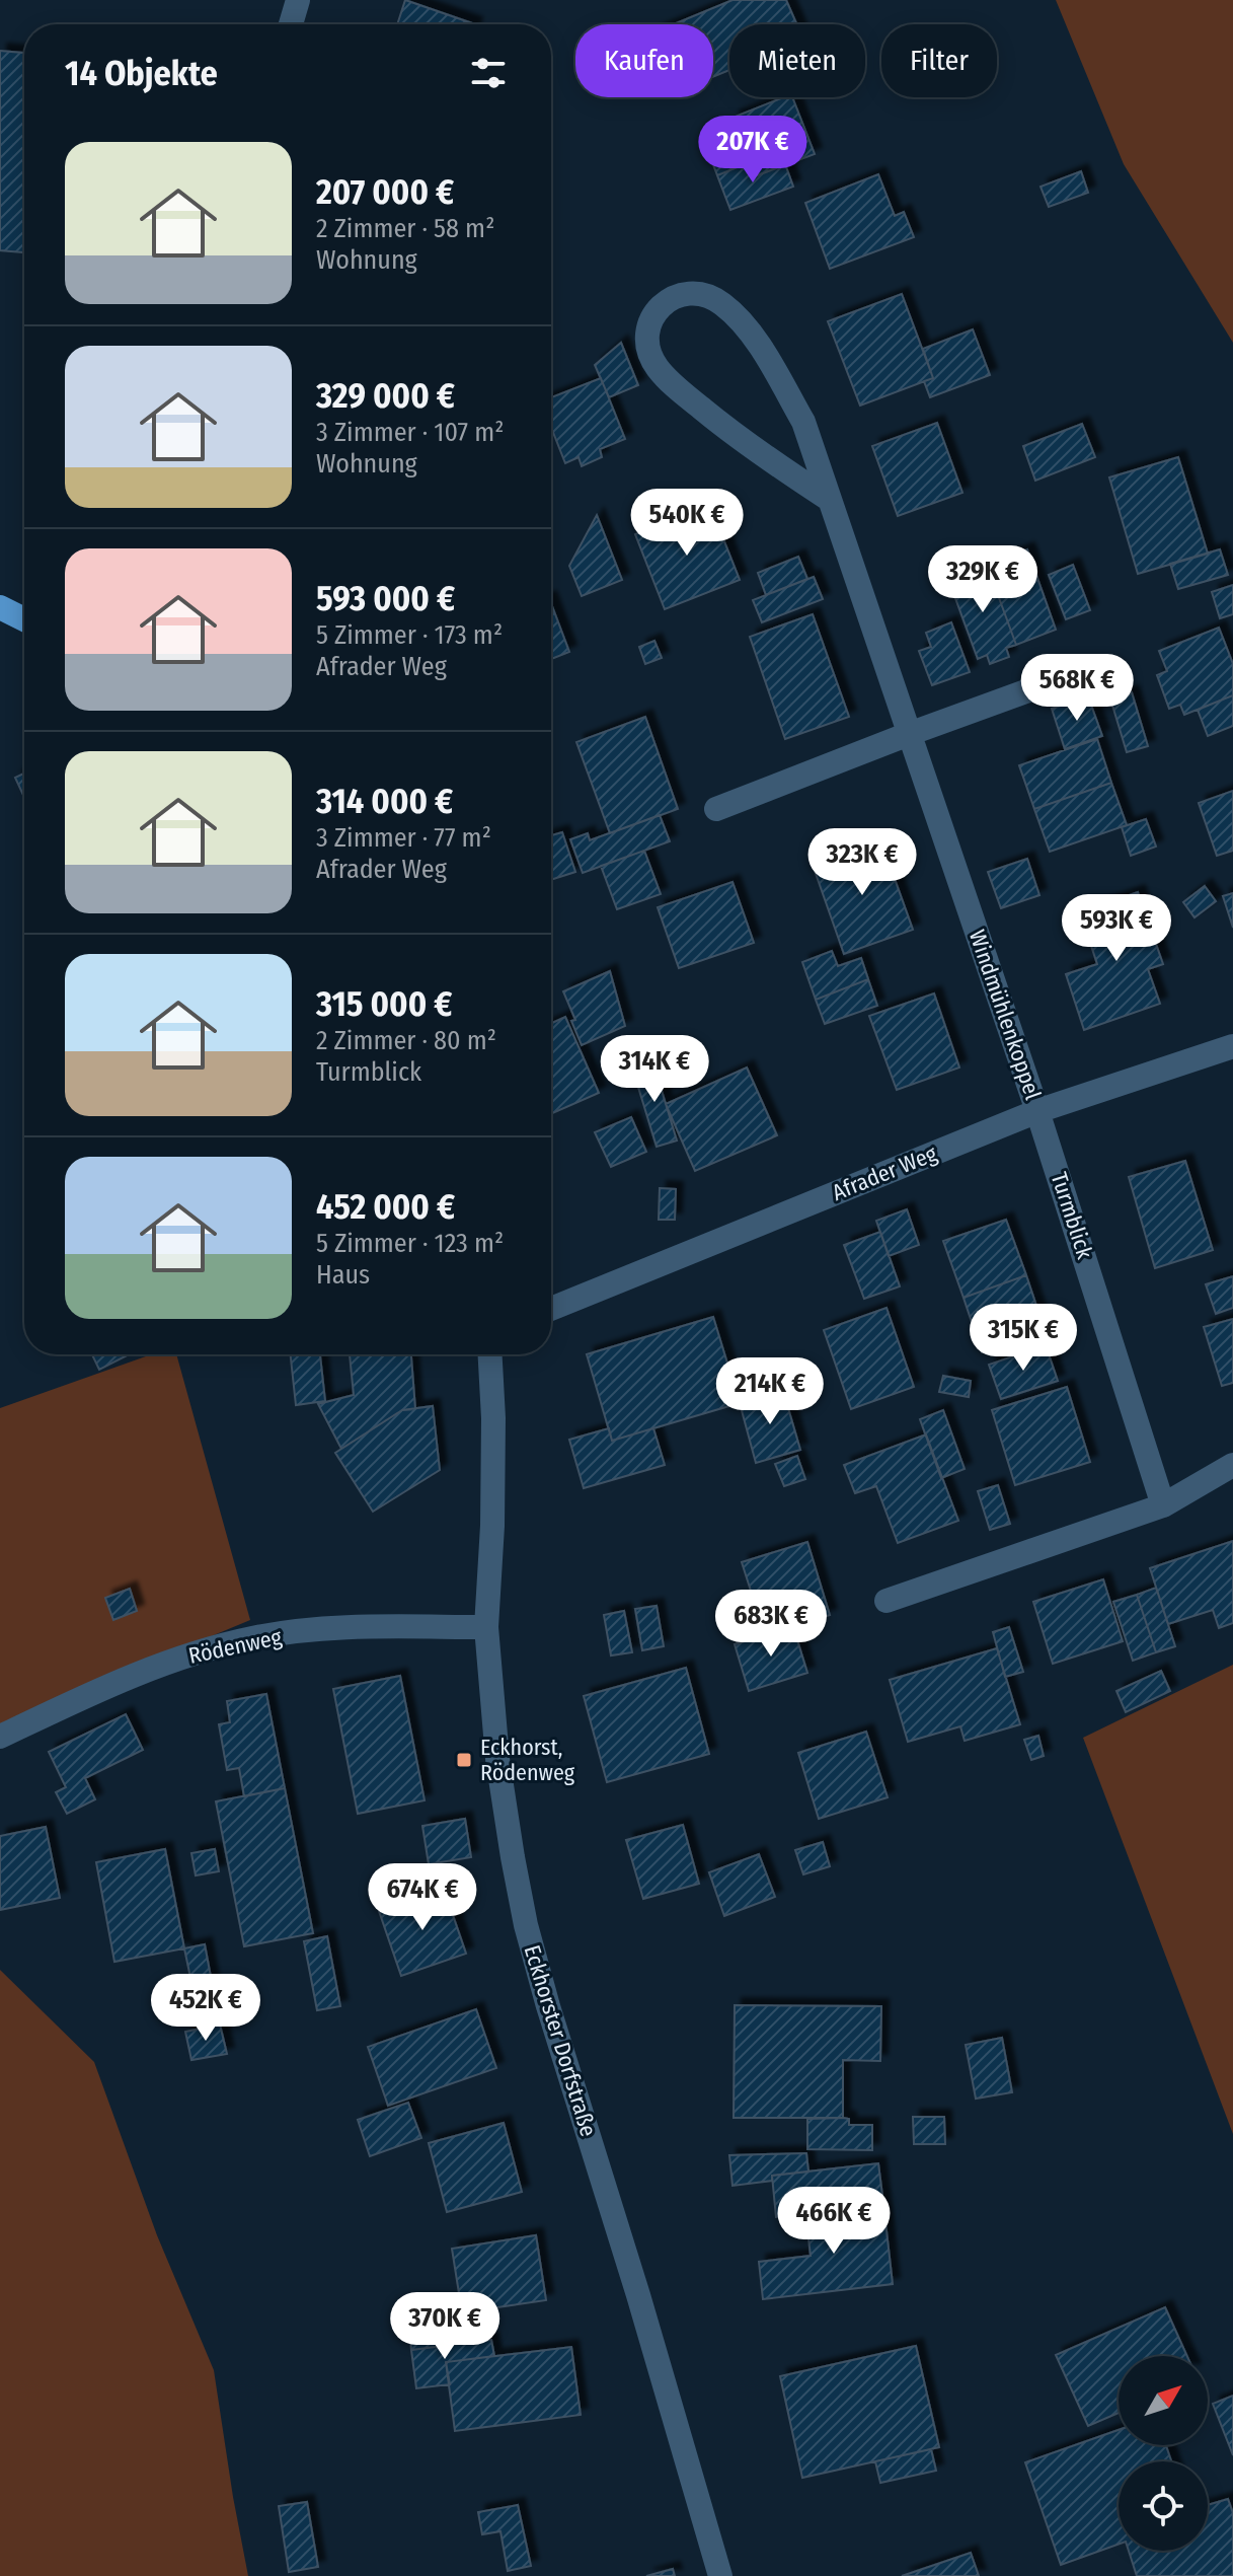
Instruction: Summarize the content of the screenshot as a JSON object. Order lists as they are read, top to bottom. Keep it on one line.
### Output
{"streets":{"street":["Windmühlenkoppel","Afrader Weg","Turmblick","Rödenweg","Eckhorster Dorfstraße"]},"crossings":[["Windmühlenkoppel","Afrader Weg"],["Windmühlenkoppel","Turmblick"],["Afrader Weg","Turmblick"],["Rödenweg","Eckhorster Dorfstraße"]],"places":{"transit":["Eckhorst, Rödenweg"]},"north":"top right","page":{"chip":["Kaufen","Mieten","Filter"],"heading":"14 Objekte","price":["207K €","540K €","329K €","568K €","323K €","593K €","314K €","315K €","214K €","683K €","674K €","452K €","466K €","370K €"],"list":[{"name":"207 000 €","note":"2 Zimmer · 58 m² · Wohnung"},{"name":"329 000 €","note":"3 Zimmer · 107 m² · Wohnung"},{"name":"593 000 €","note":"5 Zimmer · 173 m² · Afrader Weg"},{"name":"314 000 €","note":"3 Zimmer · 77 m² · Afrader Weg"},{"name":"315 000 €","note":"2 Zimmer · 80 m² · Turmblick"},{"name":"452 000 €","note":"5 Zimmer · 123 m² · Haus"}]}}
